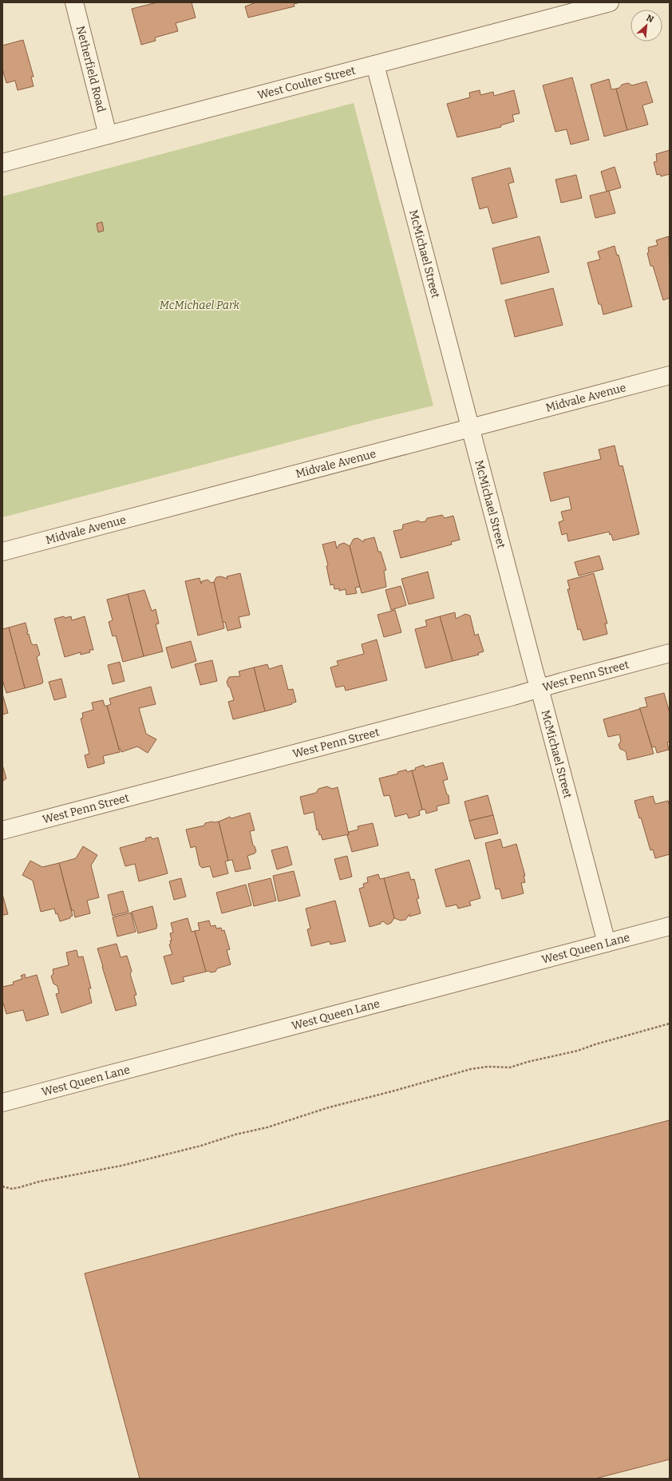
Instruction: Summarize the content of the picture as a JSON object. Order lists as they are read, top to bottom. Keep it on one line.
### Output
{"streets":{"street":["Netherfield Road","West Coulter Street","McMichael Street","Midvale Avenue","West Penn Street","West Queen Lane"]},"crossings":[["Netherfield Road","West Coulter Street"],["West Coulter Street","McMichael Street"],["McMichael Street","Midvale Avenue"],["McMichael Street","West Penn Street"],["McMichael Street","West Queen Lane"]],"parks":["McMichael Park"],"north":"top right"}
